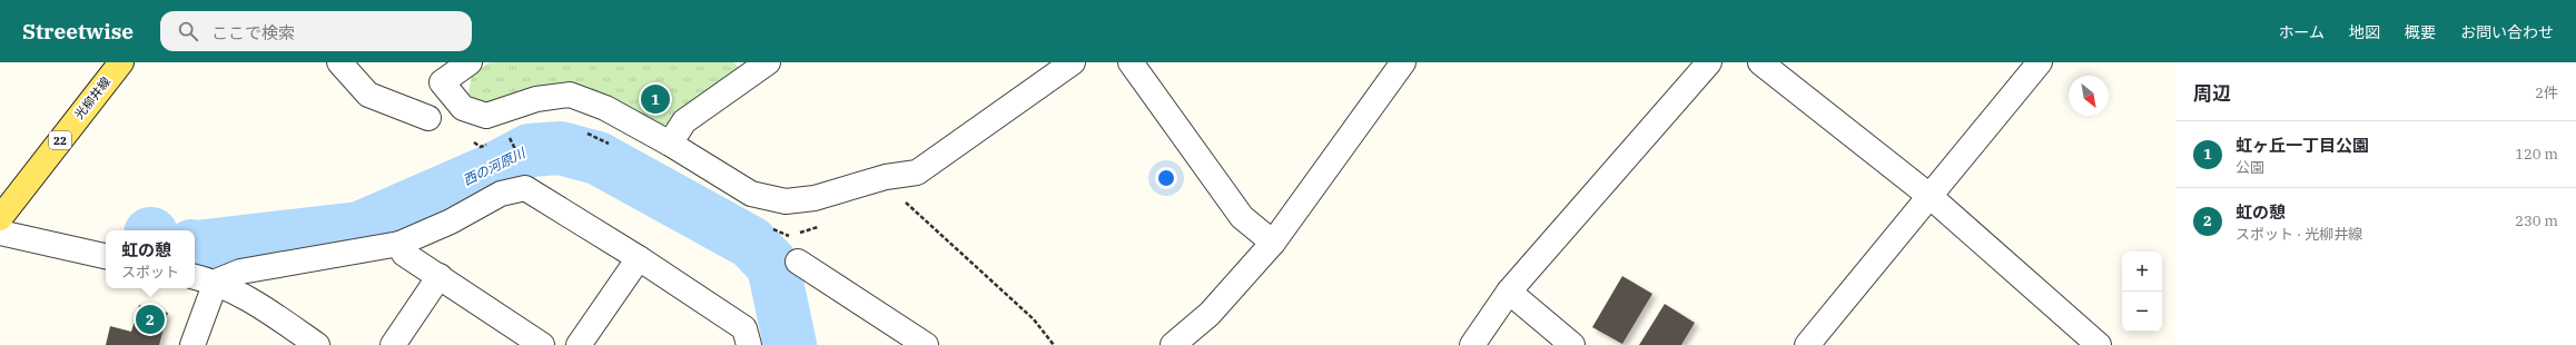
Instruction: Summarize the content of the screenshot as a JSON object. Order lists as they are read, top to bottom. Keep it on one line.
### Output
{"streets":{"main road":["光柳井線","22"]},"water":["西の河原川"],"north":"bottom right","page":{"header":"Streetwise","search":"ここで検索","nav":["ホーム","地図","概要","お問い合わせ"],"heading":["周辺","2件"],"pins":["1","2"],"list":[{"mark":"1","name":"虹ヶ丘一丁目公園","note":"公園","value":"120 m"},{"mark":"2","name":"虹の憩","note":"スポット · 光柳井線","value":"230 m"}],"popup":["虹の憩","スポット"],"map_buttons":["+","−"]}}
